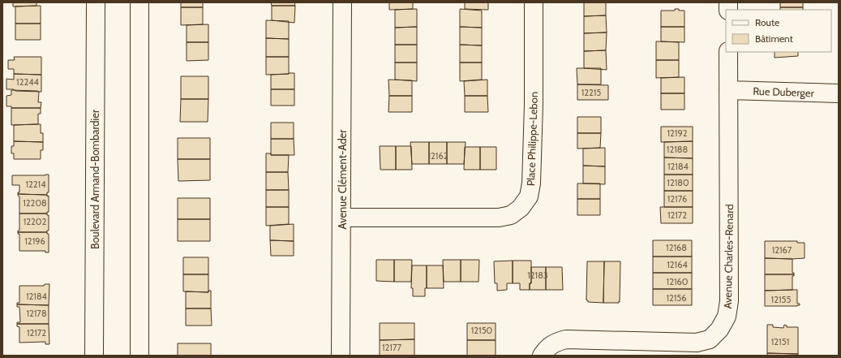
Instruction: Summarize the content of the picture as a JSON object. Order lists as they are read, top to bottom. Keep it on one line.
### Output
{"streets":{"street":["Rue Duberger","Place Philippe-Lebon","Boulevard Armand-Bombardier","Avenue Clément-Ader","Avenue Charles-Renard"]},"crossings":[["Rue Duberger","Avenue Charles-Renard"],["Place Philippe-Lebon","Avenue Clément-Ader"]],"house_numbers":["12244","12215","12192","12188","12162","12184","12180","12214","12176","12208","12172","12202","12196","12168","12167","12164","12183","12160","12184","12156","12155","12178","12150","12172","12151","12177"],"legend":["Route","Bâtiment"]}
